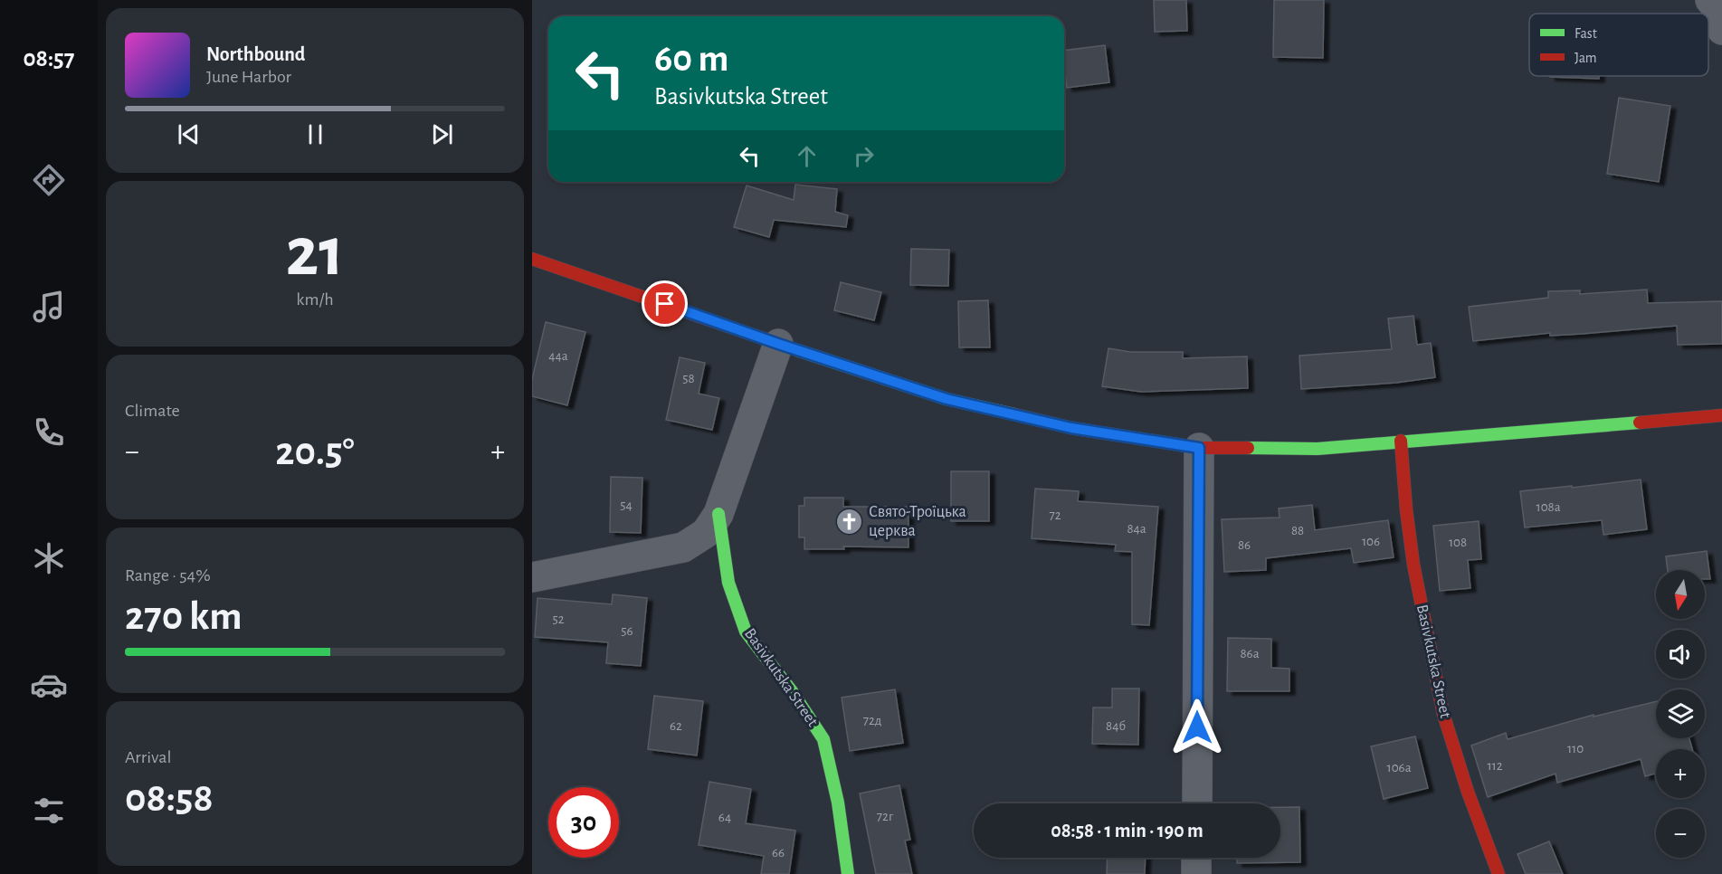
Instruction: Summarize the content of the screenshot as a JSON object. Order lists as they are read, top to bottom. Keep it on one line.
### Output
{"streets":{"main road":["Basivkutska Street"]},"places":{"church":["Свято-Троїцька церква"]},"house_numbers":["44а","58","54","108а","72","84а","88","106","108","86","52","56","86а","72д","62","84б","110","112","106а","72г","64","66"],"legend":["Fast","Jam"],"north":"bottom","page":{"tabs":"08:57","turn":["60 m","Basivkutska Street"],"song":["Northbound","June Harbor"],"tile":[["21","km/h"],"Climate",["Range · 54%","270 km"],["Arrival","08:58"]],"heat":["−","20.5°","+"],"map_buttons":["+","−"],"limit":"30","trip":"08:58 · 1 min · 190 m"}}
